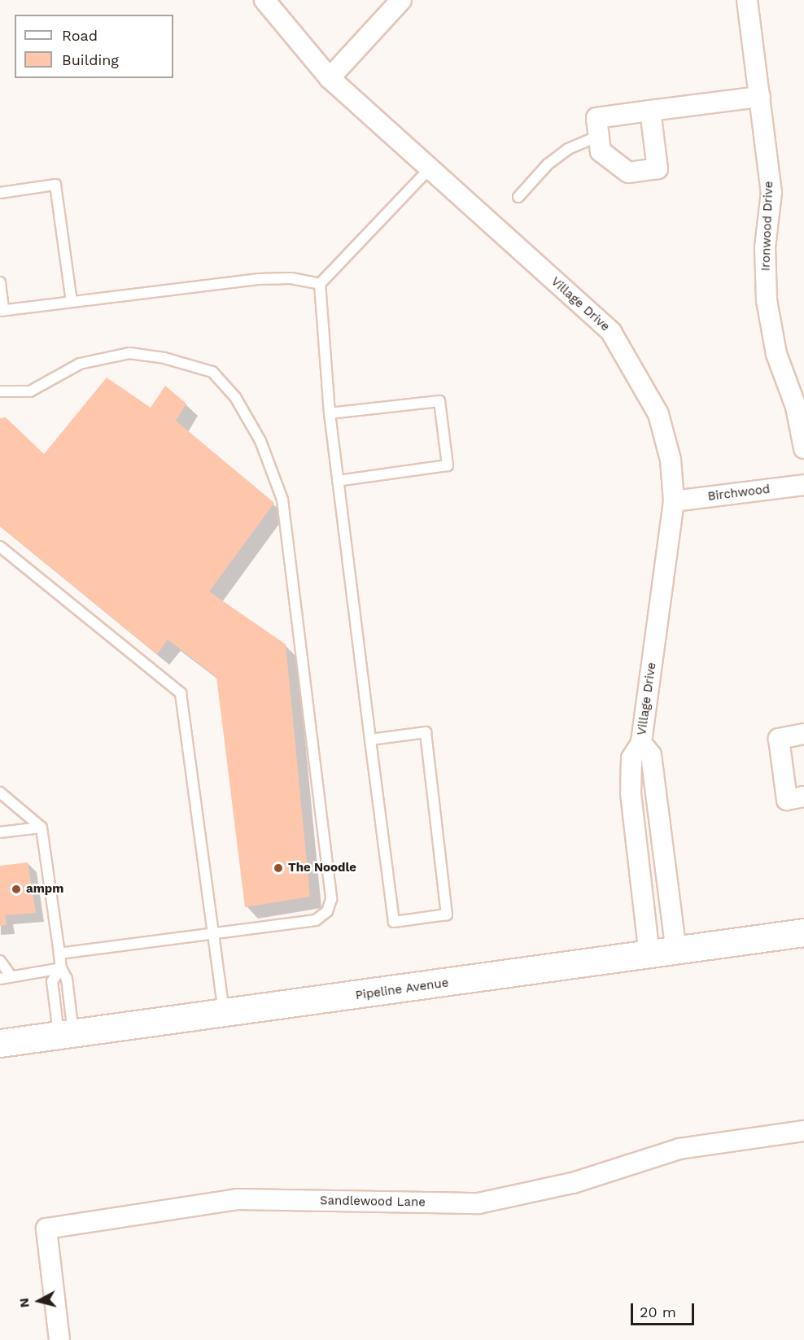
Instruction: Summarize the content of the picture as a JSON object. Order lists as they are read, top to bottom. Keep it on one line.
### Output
{"streets":{"main road":["Pipeline Avenue"],"street":["Ironwood Drive","Village Drive","Birchwood","Sandlewood Lane"]},"crossings":[["Village Drive","Birchwood"],["Village Drive","Pipeline Avenue"]],"places":["The Noodle","ampm"],"legend":["Road","Building"],"scale_bar":"20 m","north":"left"}
